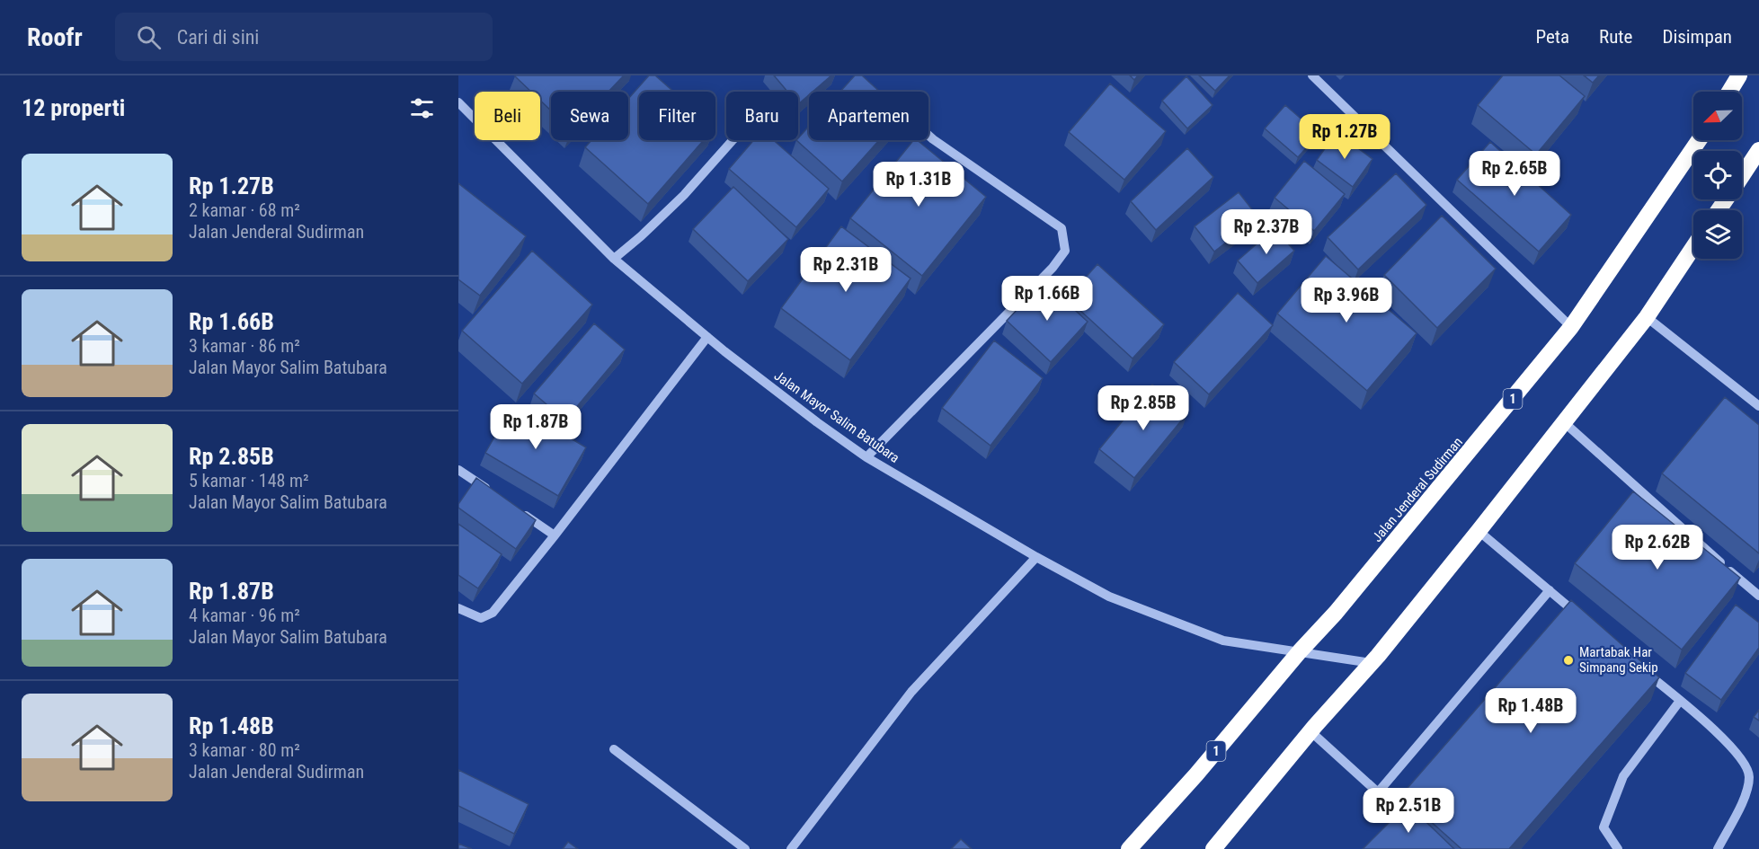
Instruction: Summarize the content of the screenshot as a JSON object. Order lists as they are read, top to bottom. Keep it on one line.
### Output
{"streets":{"highway":["1","Jalan Jenderal Sudirman"],"street":["Jalan Mayor Salim Batubara"]},"crossings":[["Jalan Mayor Salim Batubara","Jalan Jenderal Sudirman"]],"places":["Martabak Har Simpang Sekip"],"north":"bottom left","page":{"header":"Roofr","search":"Cari di sini","nav":["Peta","Rute","Disimpan"],"heading":"12 properti","chip":["Beli","Sewa","Filter","Baru","Apartemen"],"price":["Rp 1.27B","Rp 2.65B","Rp 1.31B","Rp 2.37B","Rp 2.31B","Rp 1.66B","Rp 3.96B","Rp 2.85B","Rp 1.87B","Rp 2.62B","Rp 1.48B","Rp 2.51B"],"list":[{"name":"Rp 1.27B","note":"2 kamar · 68 m² · Jalan Jenderal Sudirman"},{"name":"Rp 1.66B","note":"3 kamar · 86 m² · Jalan Mayor Salim Batubara"},{"name":"Rp 2.85B","note":"5 kamar · 148 m² · Jalan Mayor Salim Batubara"},{"name":"Rp 1.87B","note":"4 kamar · 96 m² · Jalan Mayor Salim Batubara"},{"name":"Rp 1.48B","note":"3 kamar · 80 m² · Jalan Jenderal Sudirman"}]}}
